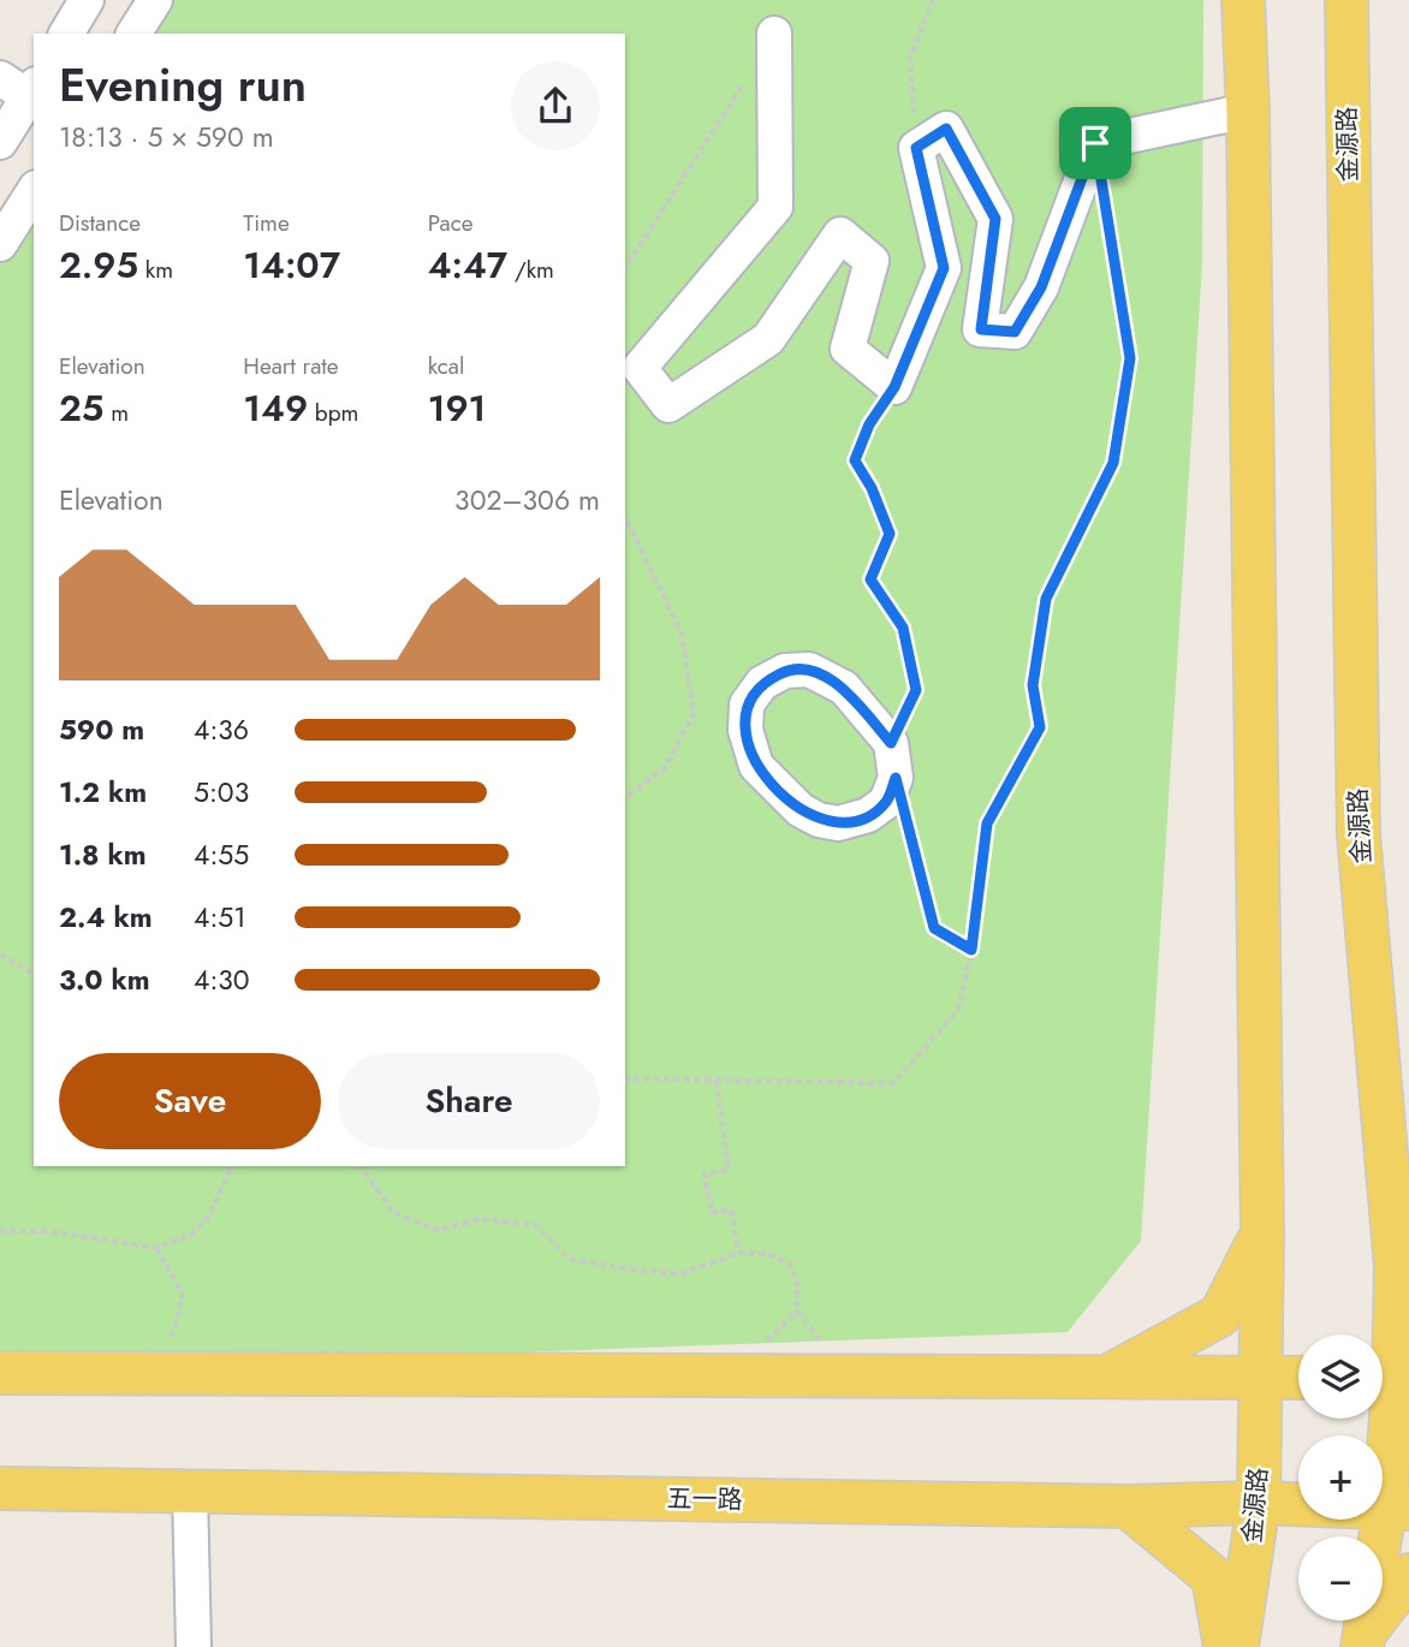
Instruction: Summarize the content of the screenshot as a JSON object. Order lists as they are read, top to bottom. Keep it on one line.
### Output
{"streets":{"main road":["金源路","五一路"]},"crossings":[["金源路","五一路"]],"page":{"heading":["Evening run","18:13 · 5 × 590 m"],"stats":[["Distance","2.95 km"],["Time","14:07"],["Pace","4:47 /km"],["Elevation","25 m"],["Heart rate","149 bpm"],["kcal","191"]],"chart":["Elevation","302–306 m"],"list":[{"name":"590 m","note":"4:36"},{"name":"1.2 km","note":"5:03"},{"name":"1.8 km","note":"4:55"},{"name":"2.4 km","note":"4:51"},{"name":"3.0 km","note":"4:30"}],"buttons":["Save","Share"],"map_buttons":["+","−"]}}
